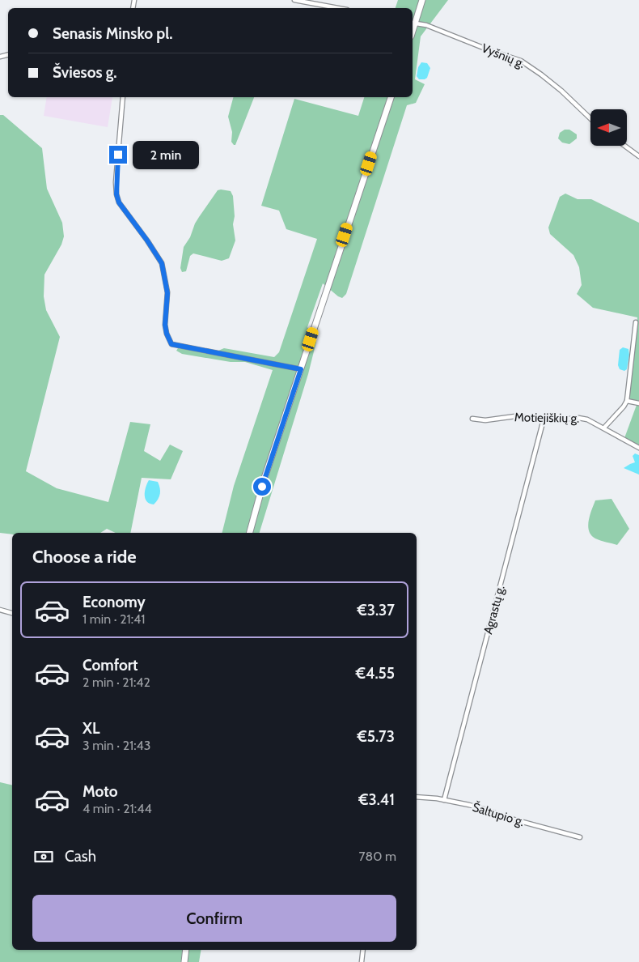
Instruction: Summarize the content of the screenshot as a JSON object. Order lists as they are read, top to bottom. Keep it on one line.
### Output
{"streets":{"street":["Vyšnių g.","Motiejiškių g.","Agrastų g.","Šaltupio g."]},"crossings":[["Motiejiškių g.","Agrastų g."],["Agrastų g.","Šaltupio g."]],"north":"left","page":{"banner":["Senasis Minsko pl.","Šviesos g."],"bubble":"2 min","heading":"Choose a ride","list":[{"name":"Economy","note":"1 min · 21:41","value":"€3.37"},{"name":"Comfort","note":"2 min · 21:42","value":"€4.55"},{"name":"XL","note":"3 min · 21:43","value":"€5.73"},{"name":"Moto","note":"4 min · 21:44","value":"€3.41"}],"pay":["Cash","780 m"],"buttons":"Confirm"}}
